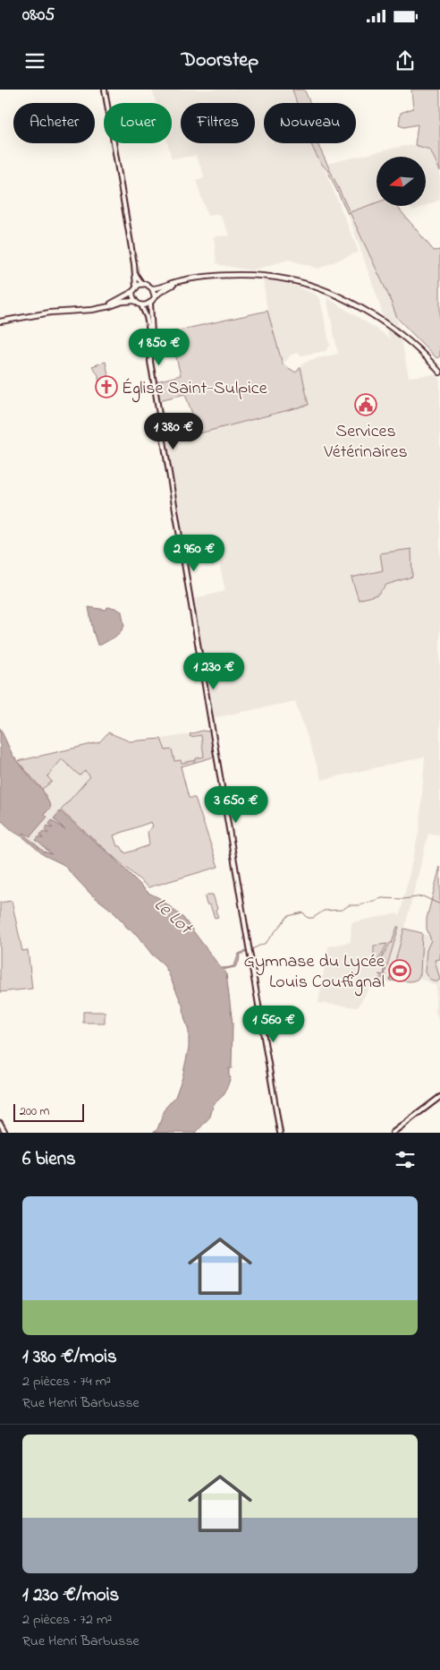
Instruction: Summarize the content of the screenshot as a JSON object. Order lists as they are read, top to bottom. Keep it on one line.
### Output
{"water":["Le Lot"],"places":{"church":["Église Saint-Sulpice"],"public building":["Services Vétérinaires"],"sports":["Gymnase du Lycée Louis Couffignal"]},"scale_bar":"200 m","north":"left","page":{"status":"08:05","header":"Doorstep","chip":["Acheter","Louer","Filtres","Nouveau"],"price":["1 850 €","1 380 €","2 960 €","1 230 €","3 650 €","1 560 €"],"scale":"200 m","heading":"6 biens","list":[{"name":"1 380 €/mois","note":"2 pièces · 74 m² · Rue Henri Barbusse"},{"name":"1 230 €/mois","note":"2 pièces · 72 m² · Rue Henri Barbusse"}]}}
